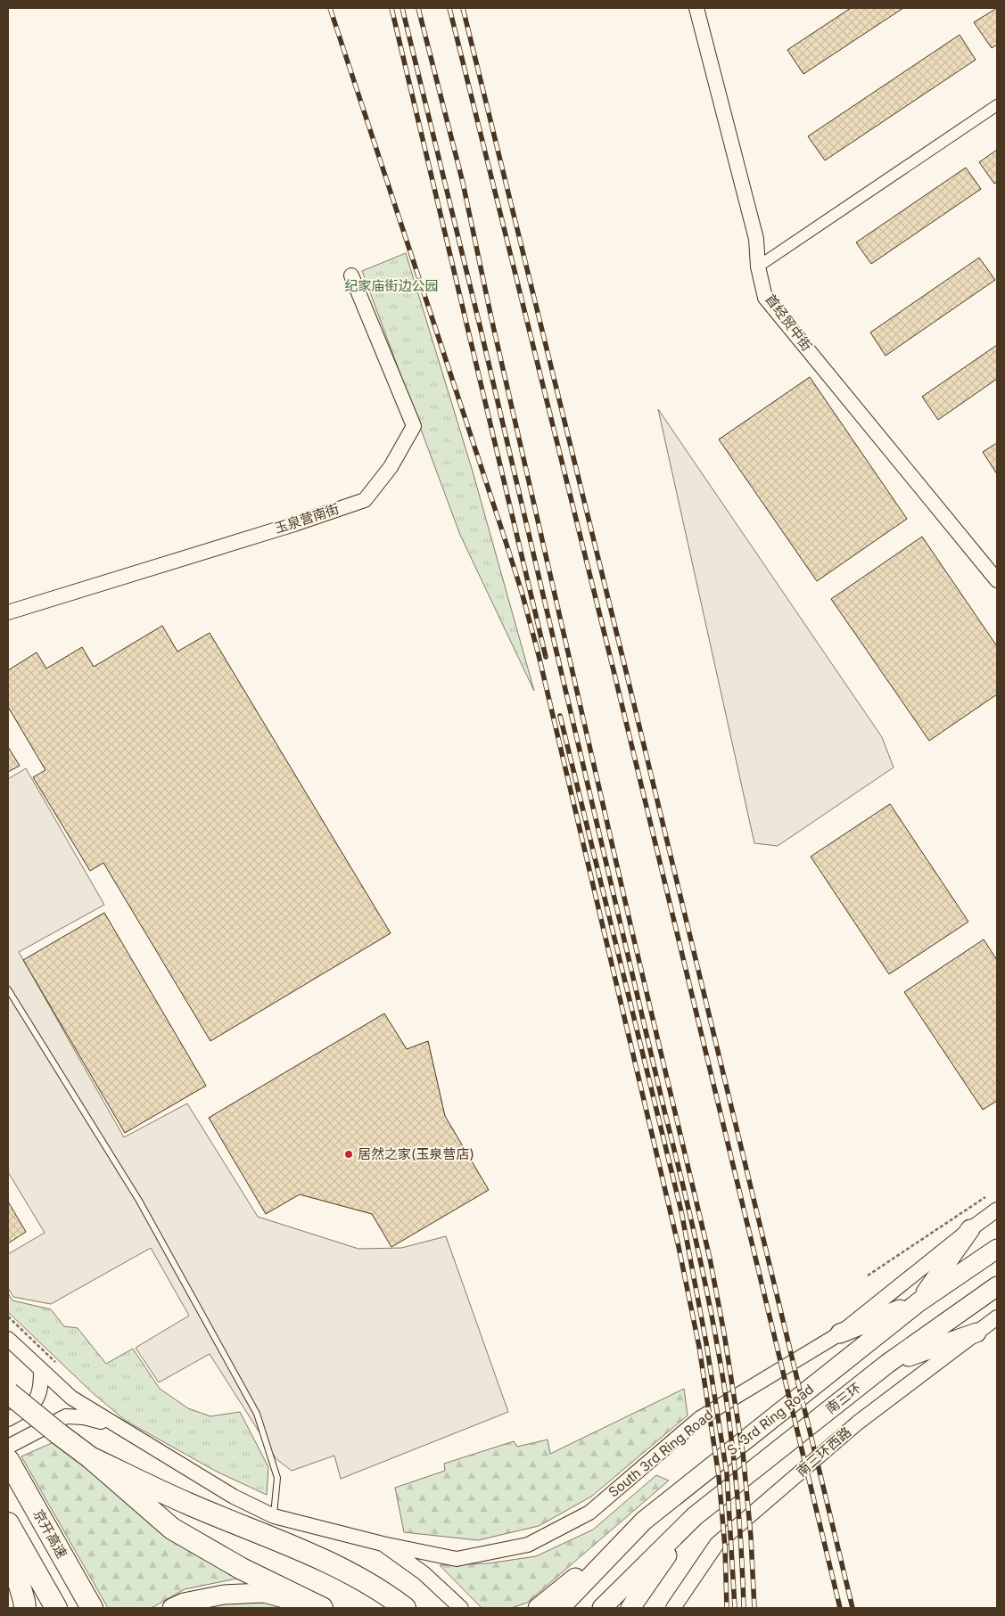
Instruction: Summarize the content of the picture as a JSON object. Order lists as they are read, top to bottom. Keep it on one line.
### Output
{"streets":{"highway":["南三环","S. 3rd Ring Road","京开高速"],"street":["首经贸中街","玉泉营南街","南三环西路","South 3rd Ring Road"]},"parks":["纪家庙街边公园"],"places":["居然之家(玉泉营店)"]}
